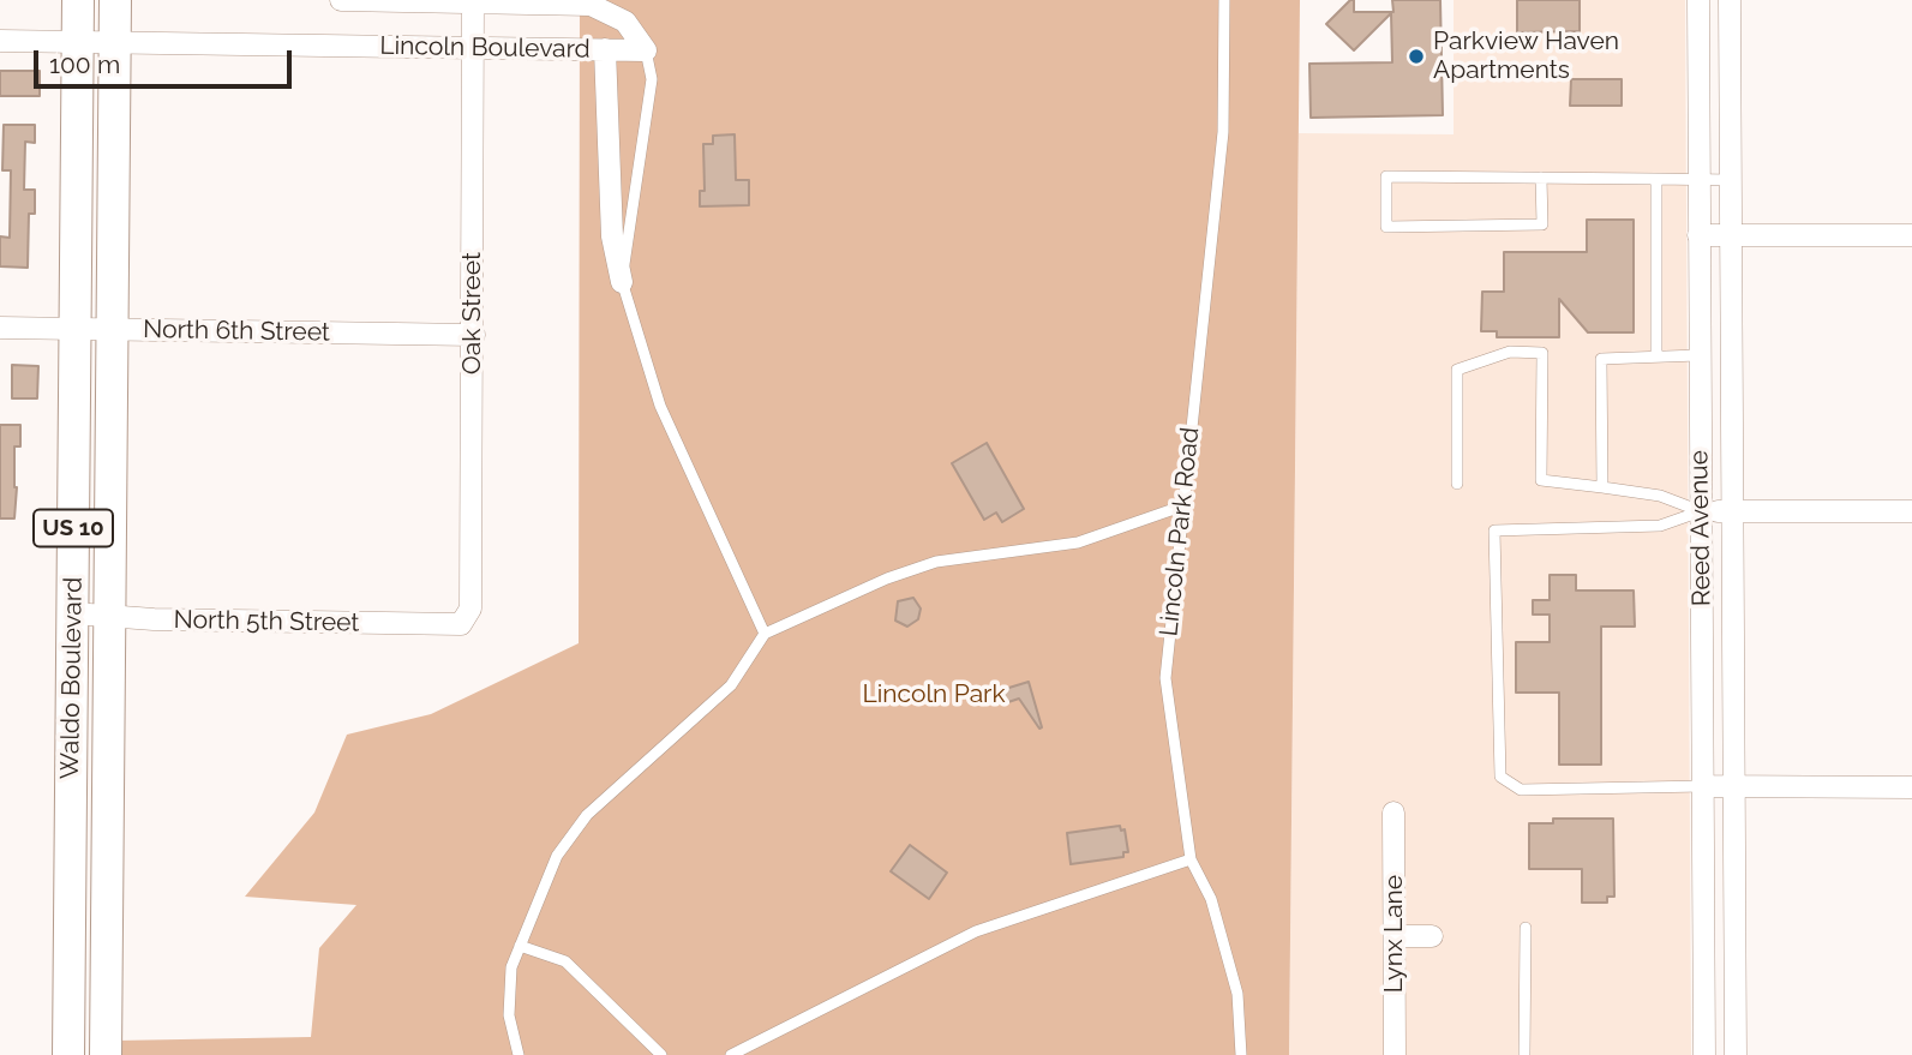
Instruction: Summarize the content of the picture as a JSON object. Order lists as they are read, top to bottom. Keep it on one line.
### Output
{"streets":{"main road":["US 10","Waldo Boulevard"],"street":["Lincoln Boulevard","Oak Street","North 6th Street","Reed Avenue","North 5th Street","Lynx Lane"],"lane":["Lincoln Park Road"]},"crossings":[["Lincoln Boulevard","Oak Street"],["Lincoln Boulevard","Waldo Boulevard"],["Oak Street","North 6th Street"],["Oak Street","North 5th Street"],["North 6th Street","Waldo Boulevard"],["North 5th Street","Waldo Boulevard"]],"parks":["Lincoln Park"],"places":["Parkview Haven Apartments"],"scale_bar":"100 m"}
